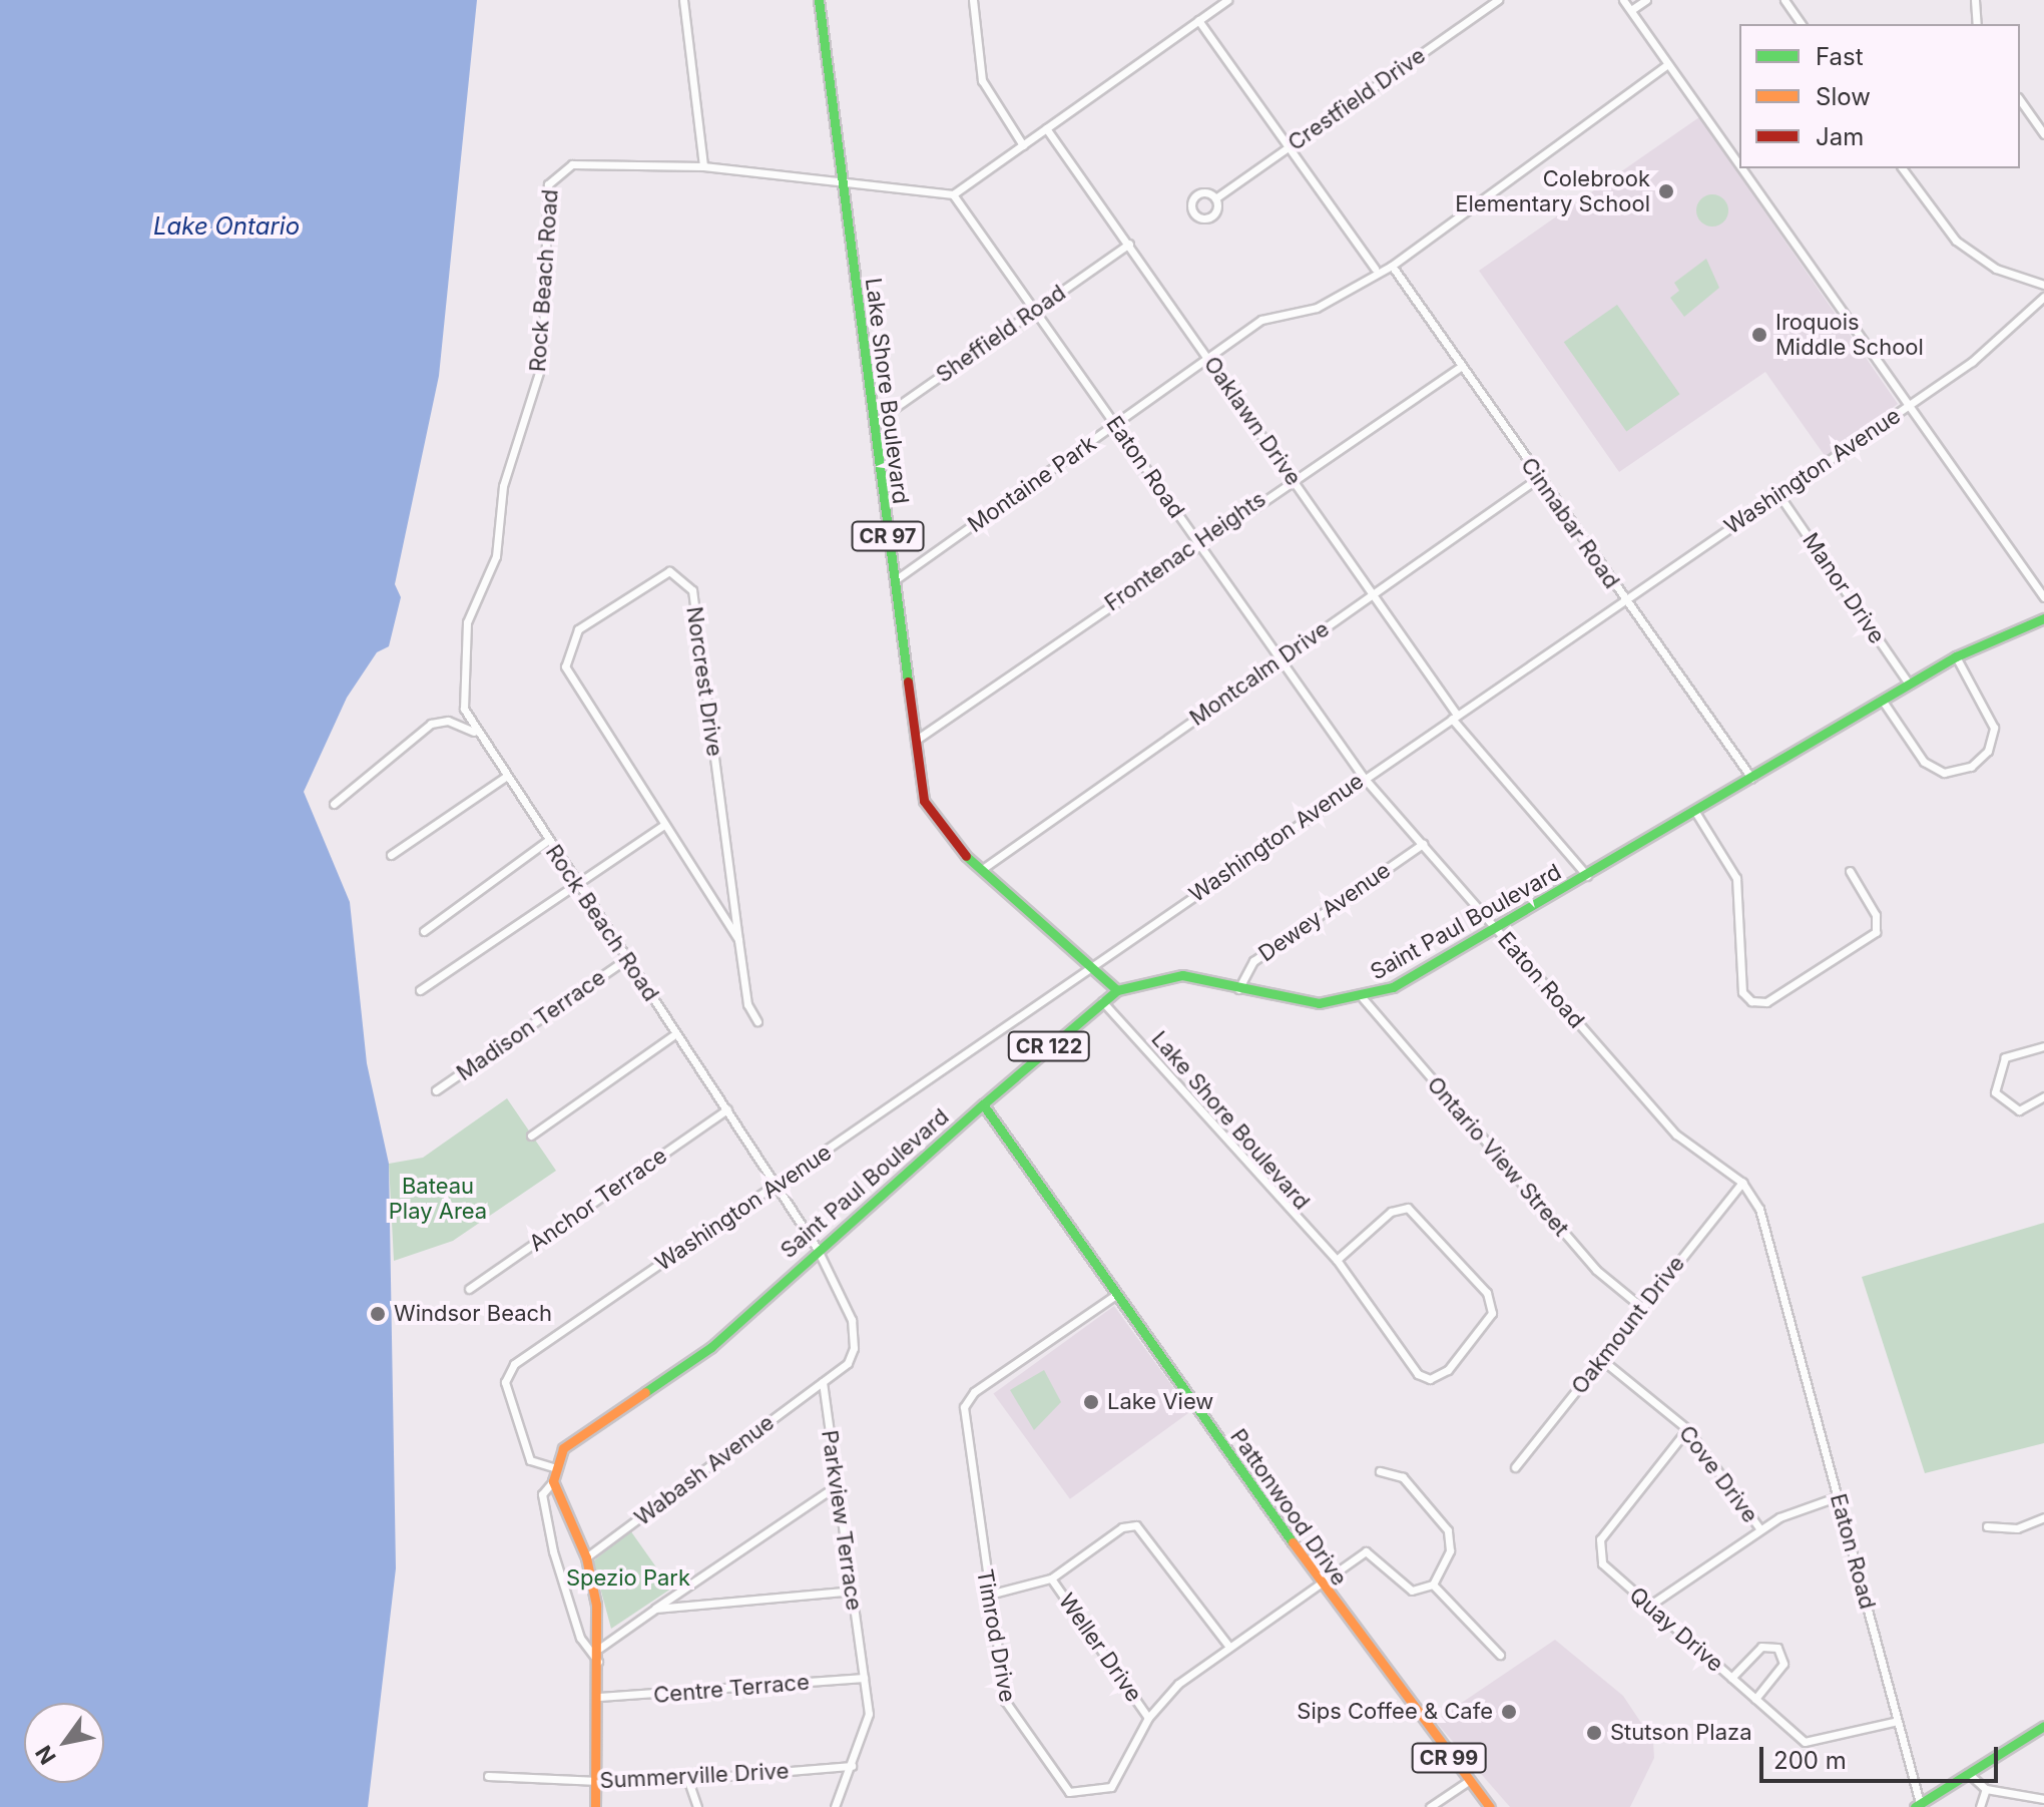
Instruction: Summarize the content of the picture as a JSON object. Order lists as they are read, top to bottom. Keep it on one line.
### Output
{"streets":{"main road":["Lake Shore Boulevard","CR 97","Saint Paul Boulevard","CR 122","Pattonwood Drive","CR 99"],"street":["Crestfield Drive","Rock Beach Road","Sheffield Road","Oaklawn Drive","Eaton Road","Washington Avenue","Montaine Park","Cinnabar Road","Frontenac Heights","Manor Drive","Montcalm Drive","Norcrest Drive","Dewey Avenue","Madison Terrace","Ontario View Street","Anchor Terrace","Oakmount Drive","Wabash Avenue","Cove Drive","Parkview Terrace","Quay Drive","Timrod Drive","Weller Drive","Centre Terrace","Summerville Drive"]},"crossings":[["Rock Beach Road","Lake Shore Boulevard"],["Rock Beach Road","Eaton Road"],["Rock Beach Road","Washington Avenue"],["Rock Beach Road","Saint Paul Boulevard"],["Rock Beach Road","Madison Terrace"],["Rock Beach Road","Anchor Terrace"],["Sheffield Road","Lake Shore Boulevard"],["Sheffield Road","Oaklawn Drive"],["Sheffield Road","Eaton Road"],["Lake Shore Boulevard","Washington Avenue"],["Lake Shore Boulevard","Montaine Park"],["Lake Shore Boulevard","Frontenac Heights"],["Lake Shore Boulevard","Montcalm Drive"],["Lake Shore Boulevard","Saint Paul Boulevard"],["Oaklawn Drive","Washington Avenue"],["Oaklawn Drive","Montaine Park"],["Oaklawn Drive","Frontenac Heights"],["Oaklawn Drive","Montcalm Drive"],["Oaklawn Drive","Saint Paul Boulevard"],["Eaton Road","Washington Avenue"],["Eaton Road","Montaine Park"],["Eaton Road","Frontenac Heights"],["Eaton Road","Montcalm Drive"],["Eaton Road","Dewey Avenue"],["Eaton Road","Saint Paul Boulevard"],["Eaton Road","Oakmount Drive"],["Eaton Road","Quay Drive"],["Washington Avenue","Cinnabar Road"],["Washington Avenue","Manor Drive"],["Washington Avenue","Saint Paul Boulevard"],["Cinnabar Road","Frontenac Heights"],["Cinnabar Road","Montcalm Drive"],["Cinnabar Road","Saint Paul Boulevard"],["Manor Drive","Saint Paul Boulevard"],["Dewey Avenue","Saint Paul Boulevard"],["Saint Paul Boulevard","Ontario View Street"],["Saint Paul Boulevard","Pattonwood Drive"],["Ontario View Street","Oakmount Drive"],["Oakmount Drive","Cove Drive"],["Wabash Avenue","Parkview Terrace"],["Cove Drive","Quay Drive"],["Pattonwood Drive","Timrod Drive"],["Parkview Terrace","Centre Terrace"],["Parkview Terrace","Summerville Drive"],["Timrod Drive","Weller Drive"]],"water":["Lake Ontario"],"parks":["Bateau Play Area","Spezio Park"],"places":["Colebrook Elementary School","Iroquois Middle School","Windsor Beach","Lake View","Sips Coffee & Cafe","Stutson Plaza"],"legend":["Fast","Slow","Jam"],"scale_bar":"200 m","north":"bottom left"}
